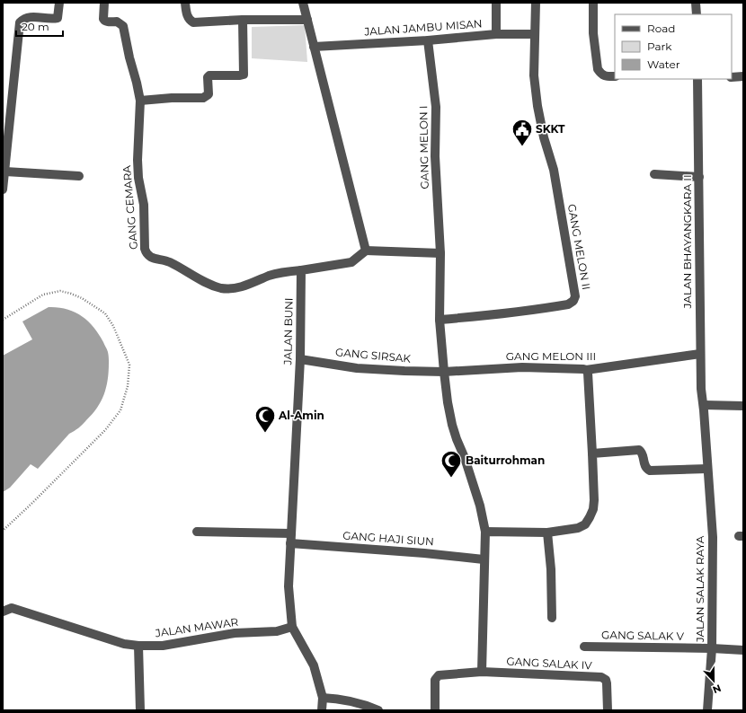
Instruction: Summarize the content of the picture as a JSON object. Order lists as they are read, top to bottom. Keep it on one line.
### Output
{"streets":{"street":["JALAN JAMBU MISAN","GANG MELON I","GANG CEMARA","JALAN BHAYANGKARA II","GANG MELON II","JALAN BUNI","GANG SIRSAK","GANG MELON III","GANG HAJI SIUN","JALAN SALAK RAYA","JALAN MAWAR","GANG SALAK V","GANG SALAK IV"]},"crossings":[["JALAN JAMBU MISAN","GANG MELON I"],["JALAN JAMBU MISAN","GANG MELON II"],["GANG CEMARA","JALAN BUNI"],["JALAN BHAYANGKARA II","GANG MELON III"],["JALAN BHAYANGKARA II","JALAN SALAK RAYA"],["JALAN BUNI","GANG SIRSAK"],["JALAN BUNI","GANG HAJI SIUN"],["JALAN BUNI","JALAN MAWAR"],["GANG SIRSAK","GANG MELON III"],["JALAN SALAK RAYA","GANG SALAK V"]],"places":{"public building":["SKKT"],"mosque":["Al-Amin","Baiturrohman"]},"legend":["Road","Park","Water"],"scale_bar":"20 m","north":"bottom"}
